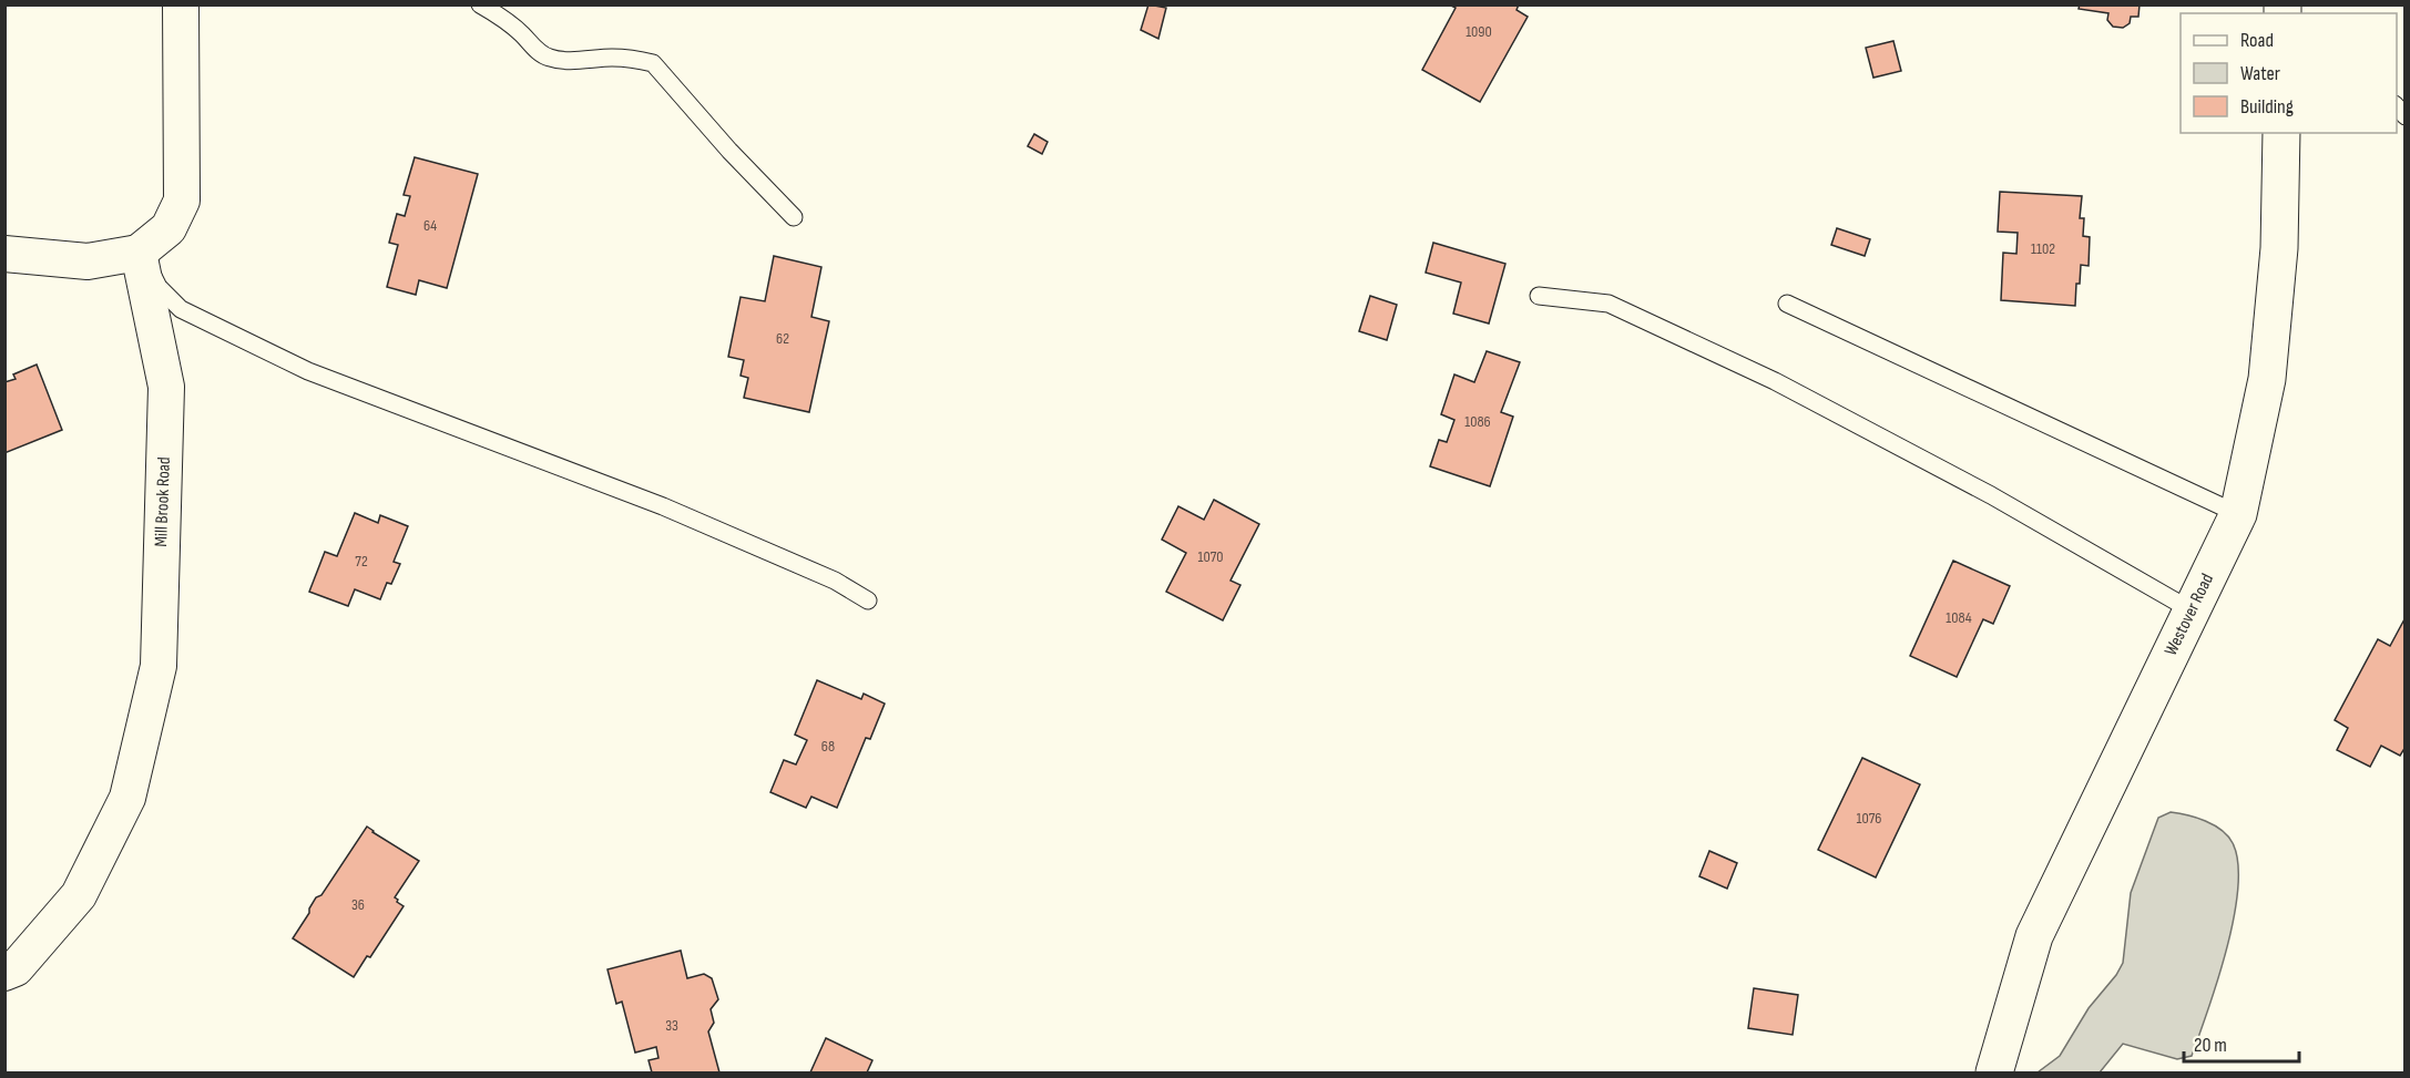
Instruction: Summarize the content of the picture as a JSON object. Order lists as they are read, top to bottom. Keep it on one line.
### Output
{"streets":{"street":["Mill Brook Road","Westover Road"]},"house_numbers":["1090","64","1102","62","1086","1070","72","1084","68","1076","36","33"],"legend":["Road","Water","Building"],"scale_bar":"20 m"}
